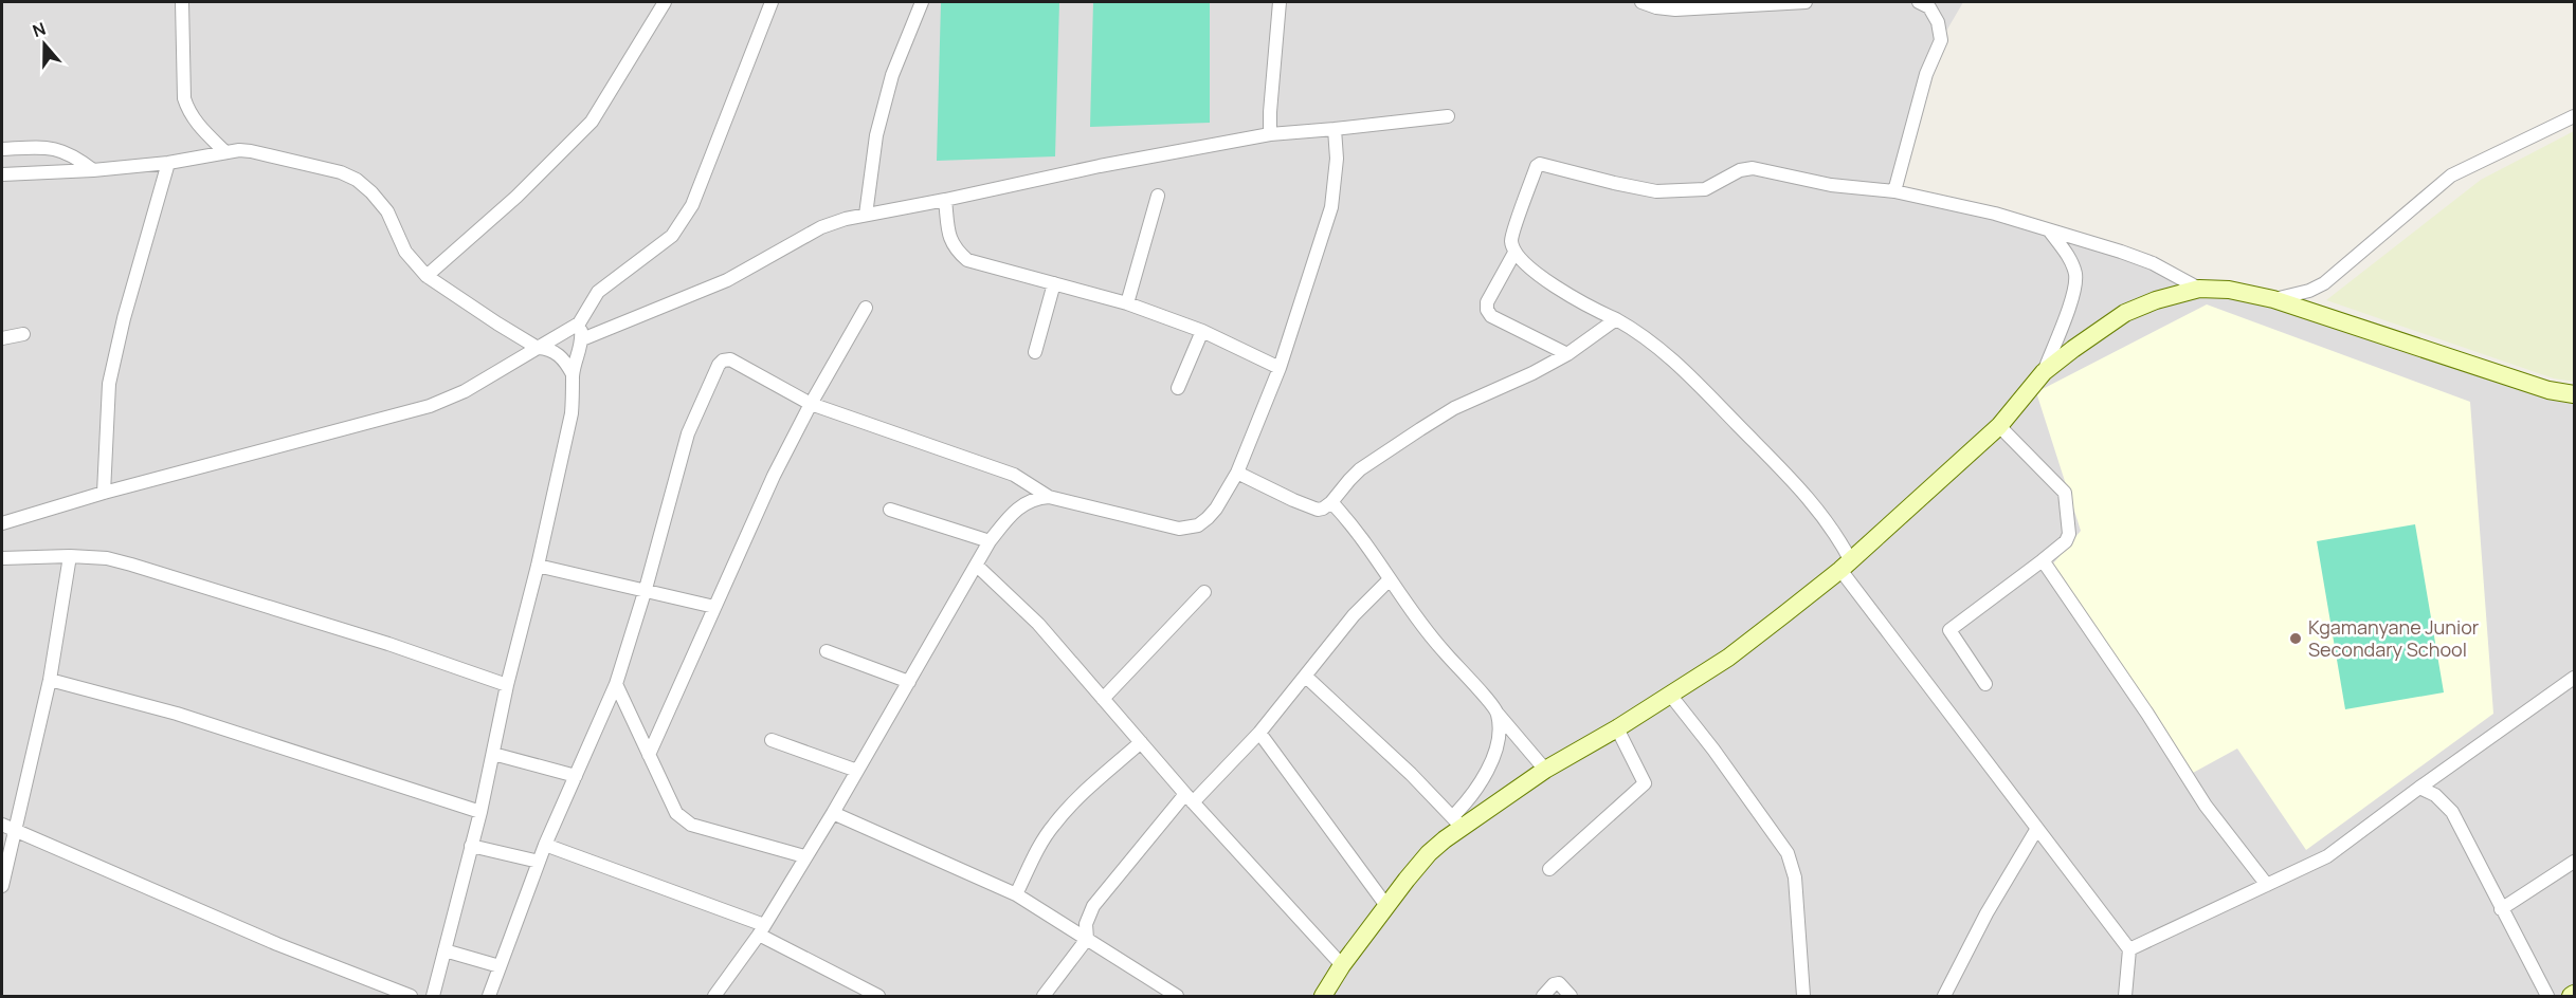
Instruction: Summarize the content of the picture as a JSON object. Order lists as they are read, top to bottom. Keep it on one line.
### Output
{"places":["Kgamanyane Junior Secondary School"],"north":"top"}
